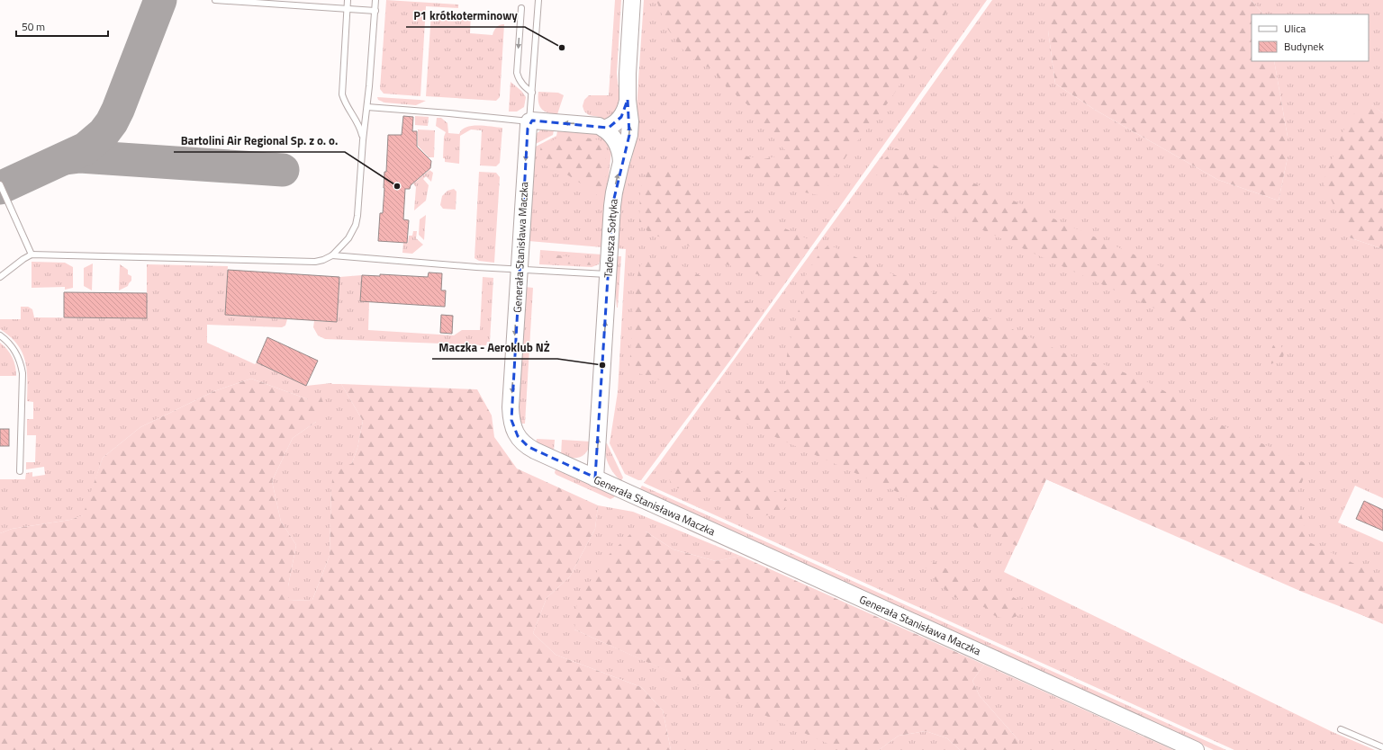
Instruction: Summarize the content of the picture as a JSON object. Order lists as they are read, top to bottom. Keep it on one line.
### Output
{"streets":{"street":["Tadeusza Sołtyka","Generała Stanisława Maczka"]},"crossings":[["Tadeusza Sołtyka","Generała Stanisława Maczka"]],"one_way":["Tadeusza Sołtyka"],"places":["P1 krótkoterminowy","Bartolini Air Regional Sp. z o. o.","Maczka - Aeroklub NŻ"],"legend":["Ulica","Budynek"],"scale_bar":"50 m"}
